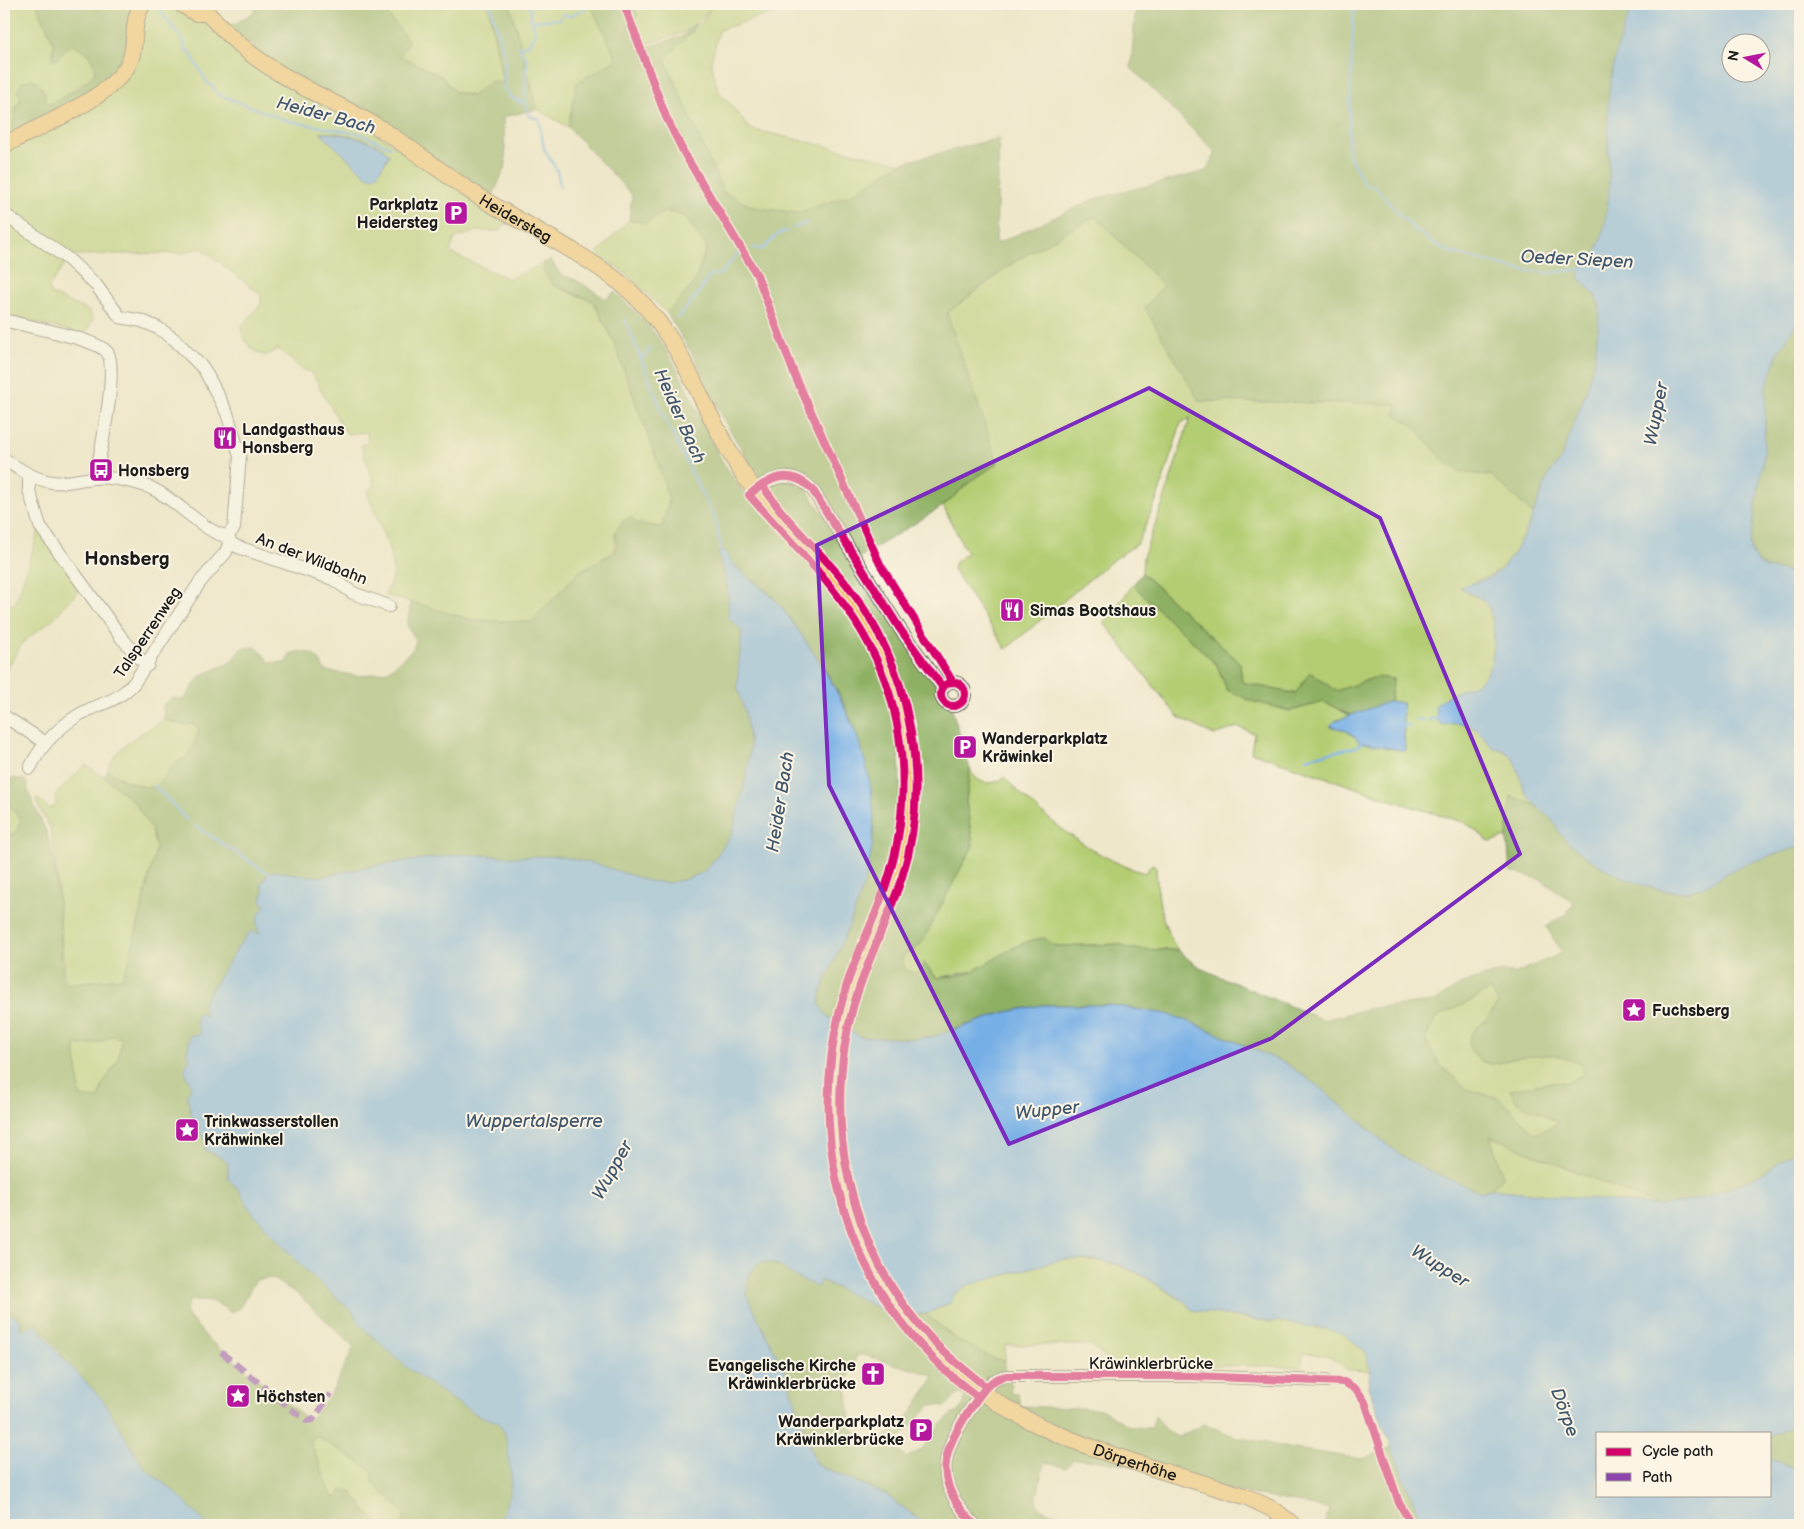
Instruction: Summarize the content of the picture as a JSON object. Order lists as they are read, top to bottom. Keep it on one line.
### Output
{"streets":{"main road":["Heidersteg","Dörperhöhe"],"street":["An der Wildbahn","Talsperrenweg","Kräwinklerbrücke"]},"crossings":[["Heidersteg","Dörperhöhe"],["An der Wildbahn","Talsperrenweg"],["Kräwinklerbrücke","Dörperhöhe"]],"districts":["Honsberg"],"water":["Heider Bach","Oeder Siepen","Wupper","Wuppertalsperre","Dörpe"],"places":{"parking":["Parkplatz Heidersteg","Wanderparkplatz Kräwinkel","Wanderparkplatz Kräwinklerbrücke"],"restaurant":["Landgasthaus Honsberg","Simas Bootshaus"],"bus stop":["Honsberg"],"place":["Fuchsberg","Trinkwasserstollen Krähwinkel","Höchsten"],"church":["Evangelische Kirche Kräwinklerbrücke"]},"legend":["Cycle path","Path"],"north":"left"}
